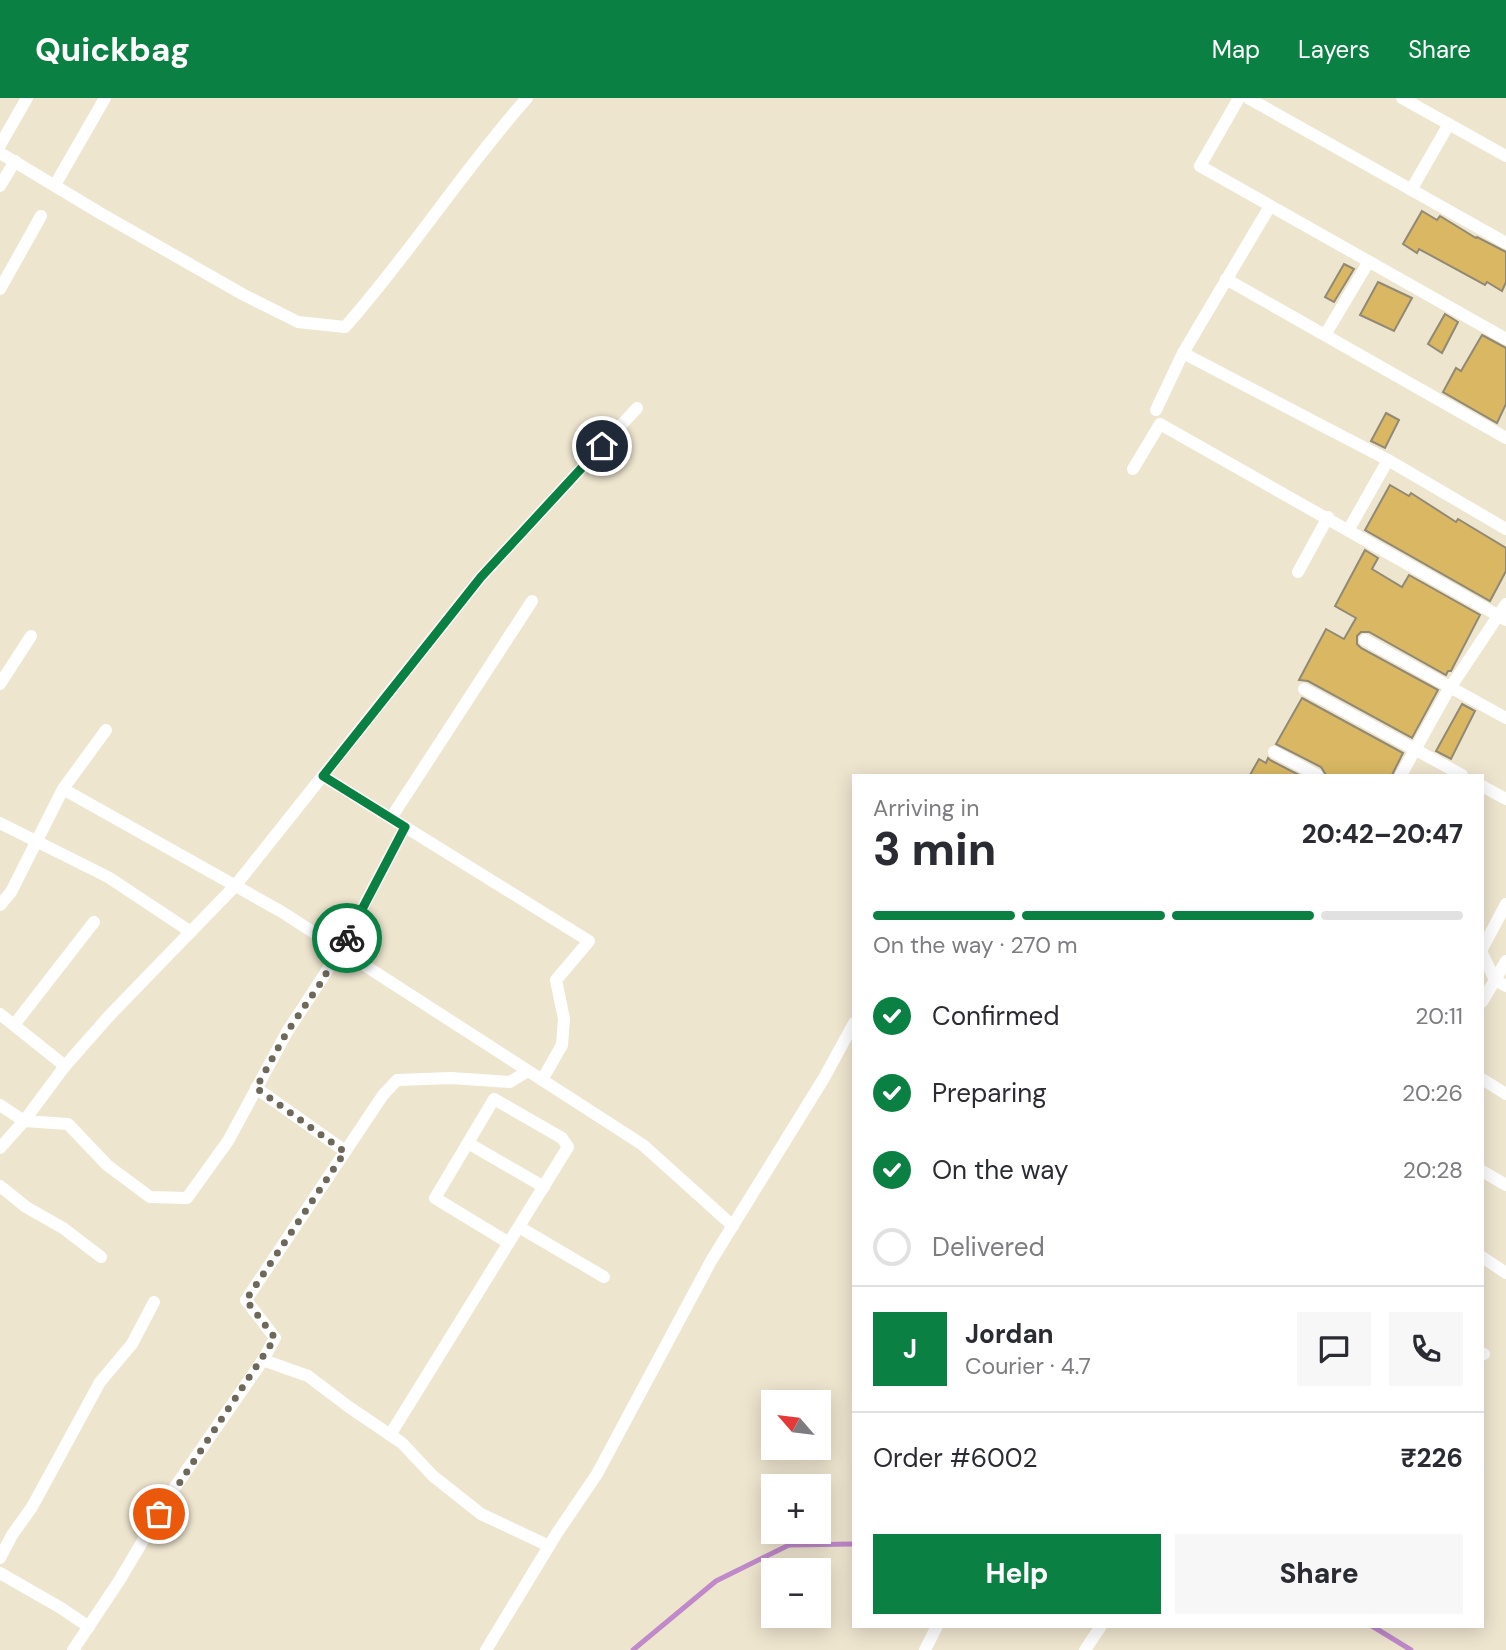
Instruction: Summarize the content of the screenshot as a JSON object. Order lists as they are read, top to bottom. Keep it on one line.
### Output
{"north":"top left","page":{"header":"Quickbag","nav":["Map","Layers","Share"],"heading":["3 min","Arriving in","20:42–20:47"],"panel":["Jordan","Courier · 4.7","Order #6002","₹226"],"bar":"On the way · 270 m","list":[["Confirmed","20:11"],["Preparing","20:26"],["On the way","20:28"],"Delivered"],"round":"J","map_buttons":["+","−"],"buttons":["Help","Share"]}}
